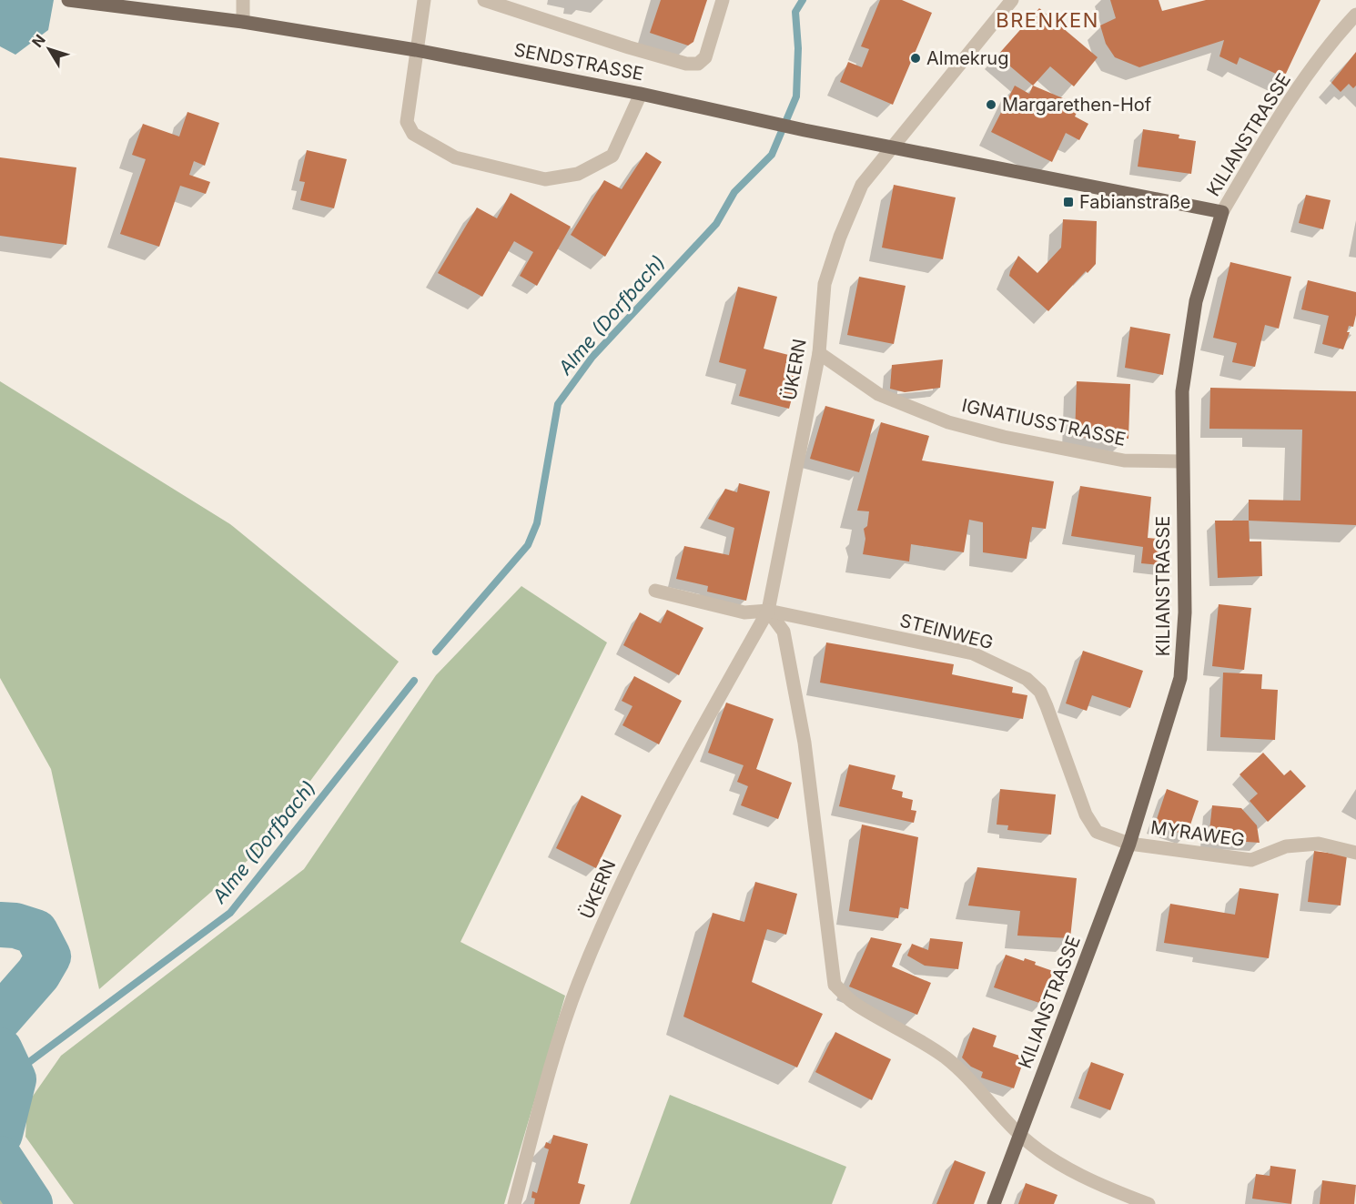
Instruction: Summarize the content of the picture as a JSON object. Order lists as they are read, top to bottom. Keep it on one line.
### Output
{"streets":{"main road":["SENDSTRASSE","KILIANSTRASSE"],"street":["ÜKERN","IGNATIUSSTRASSE","STEINWEG","MYRAWEG"]},"crossings":[["SENDSTRASSE","ÜKERN"],["KILIANSTRASSE","IGNATIUSSTRASSE"],["KILIANSTRASSE","STEINWEG"],["KILIANSTRASSE","MYRAWEG"],["ÜKERN","IGNATIUSSTRASSE"],["ÜKERN","STEINWEG"],["STEINWEG","MYRAWEG"]],"districts":["BRENKEN"],"water":["Alme (Dorfbach)"],"places":{"other":["Almekrug","Margarethen-Hof"],"transit":["Fabianstraße"]},"north":"top left"}
